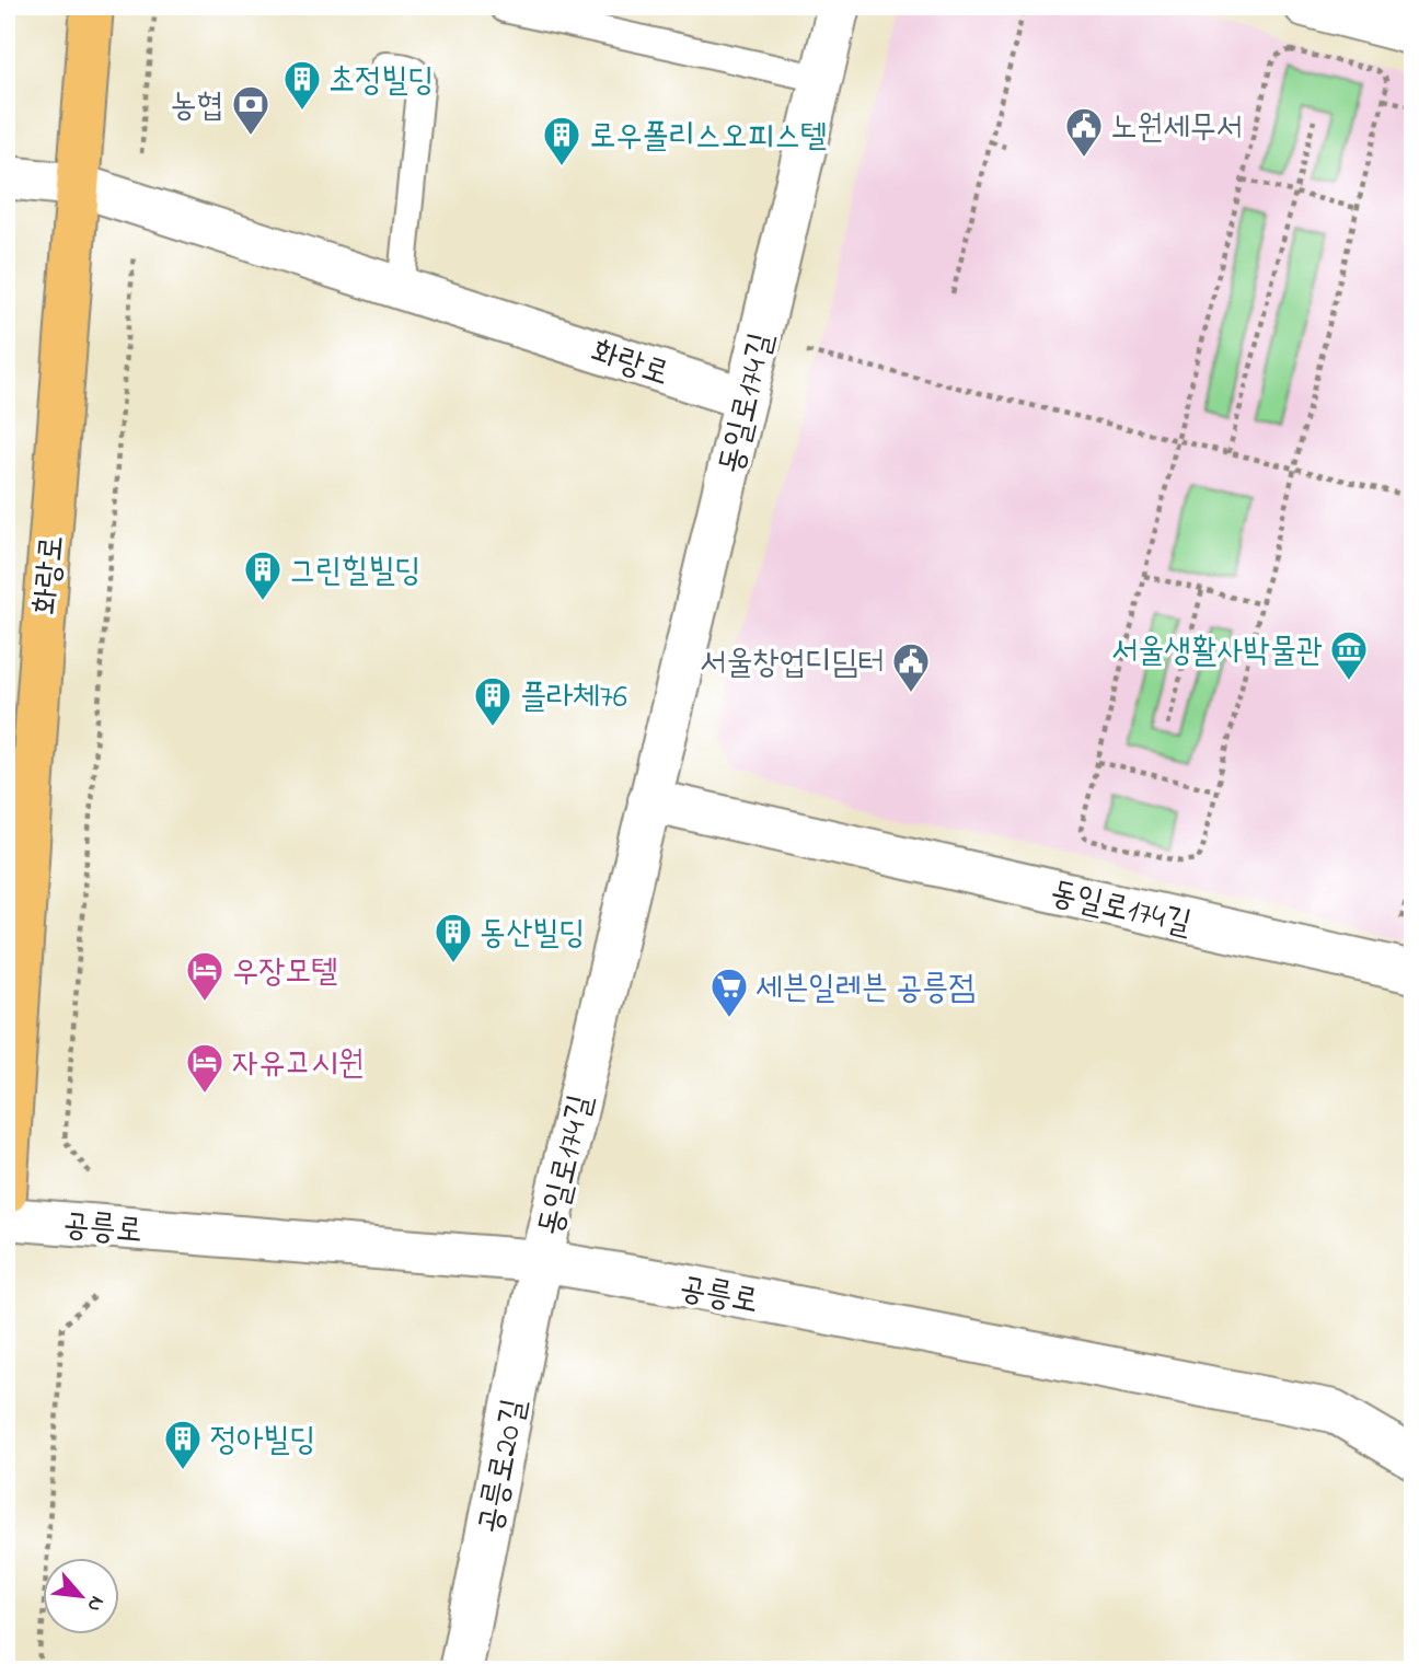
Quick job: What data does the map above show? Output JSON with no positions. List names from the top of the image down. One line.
{"streets":{"main road":["화랑로"],"street":["동일로174길","공릉로","공릉로20길"]},"crossings":[["화랑로","동일로174길"],["동일로174길","공릉로"],["동일로174길","공릉로20길"],["공릉로","공릉로20길"]],"places":{"building":["초정빌딩","로우폴리스오피스텔","그린힐빌딩","플라체76","동산빌딩","정아빌딩"],"bank":["농협"],"public building":["노원세무서","서울창업디딤터"],"museum":["서울생활사박물관"],"hotel":["우장모텔","자유고시원"],"supermarket":["세븐일레븐 공릉점"]},"north":"bottom right"}
